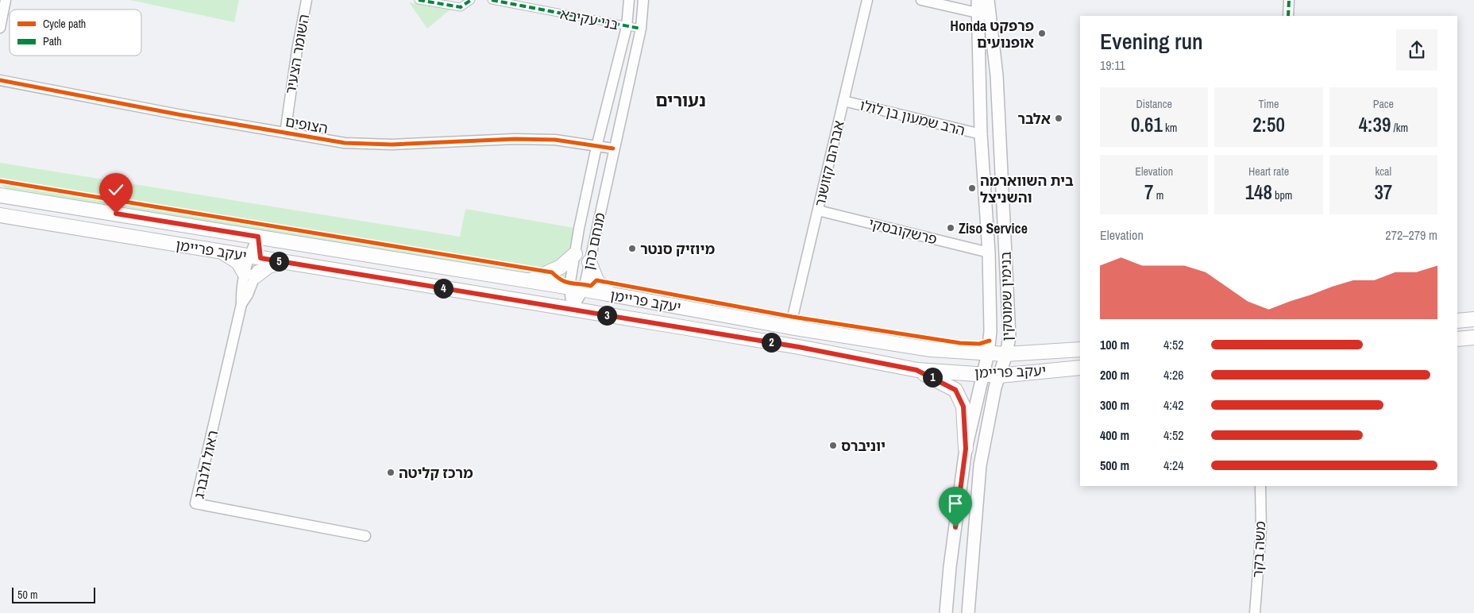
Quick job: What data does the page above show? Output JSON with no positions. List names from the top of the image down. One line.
{"streets":{"main road":["יעקב פריימן"],"street":["בני עקיבא","השומר הצעיר","הרב שמעון בן לולו","הצופים","אברהם קזושנר","פרשקובסקי","מנחם כהן","בנימין שמוטקין","ראול ולנברג","משה בקר"]},"crossings":[["בני עקיבא","מנחם כהן"],["השומר הצעיר","הצופים"],["הרב שמעון בן לולו","אברהם קזושנר"],["הרב שמעון בן לולו","בנימין שמוטקין"],["הצופים","מנחם כהן"],["אברהם קזושנר","פרשקובסקי"],["אברהם קזושנר","יעקב פריימן"],["פרשקובסקי","בנימין שמוטקין"],["מנחם כהן","יעקב פריימן"],["יעקב פריימן","בנימין שמוטקין"],["יעקב פריימן","ראול ולנברג"]],"districts":["נעורים"],"places":["Honda פרפקט אופנועים","אלבר","בית השווארמה והשניצל","Ziso Service","מיוזיק סנטר","יוניברס","מרכז קליטה"],"legend":["Cycle path","Path"],"scale_bar":"50 m","page":{"heading":["Evening run","19:11"],"stats":[["Distance","0.61 km"],["Time","2:50"],["Pace","4:39 /km"],["Elevation","7 m"],["Heart rate","148 bpm"],["kcal","37"]],"chart":["Elevation","272–279 m"],"pins":["5","4","3","2","1"],"list":[{"name":"100 m","note":"4:52"},{"name":"200 m","note":"4:26"},{"name":"300 m","note":"4:42"},{"name":"400 m","note":"4:52"},{"name":"500 m","note":"4:24"}],"scale":"50 m"}}
